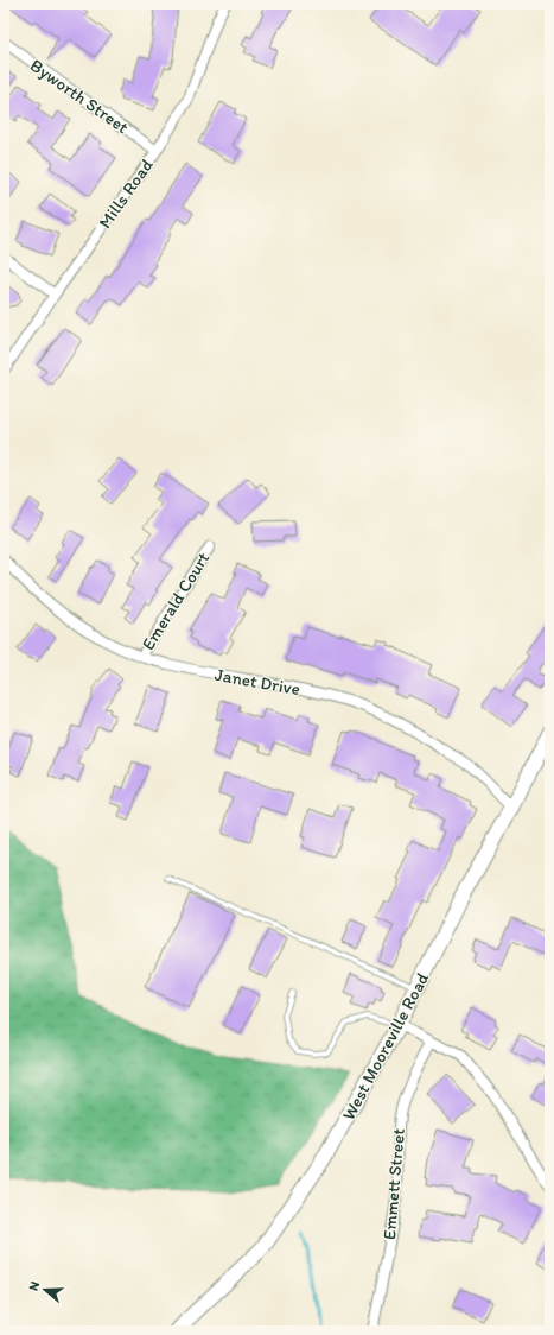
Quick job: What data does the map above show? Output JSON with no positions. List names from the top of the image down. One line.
{"streets":{"main road":["West Mooreville Road"],"street":["Byworth Street","Mills Road","Emerald Court","Janet Drive","Emmett Street"]},"crossings":[["Byworth Street","Mills Road"],["Emerald Court","Janet Drive"],["Janet Drive","West Mooreville Road"]],"north":"left"}
